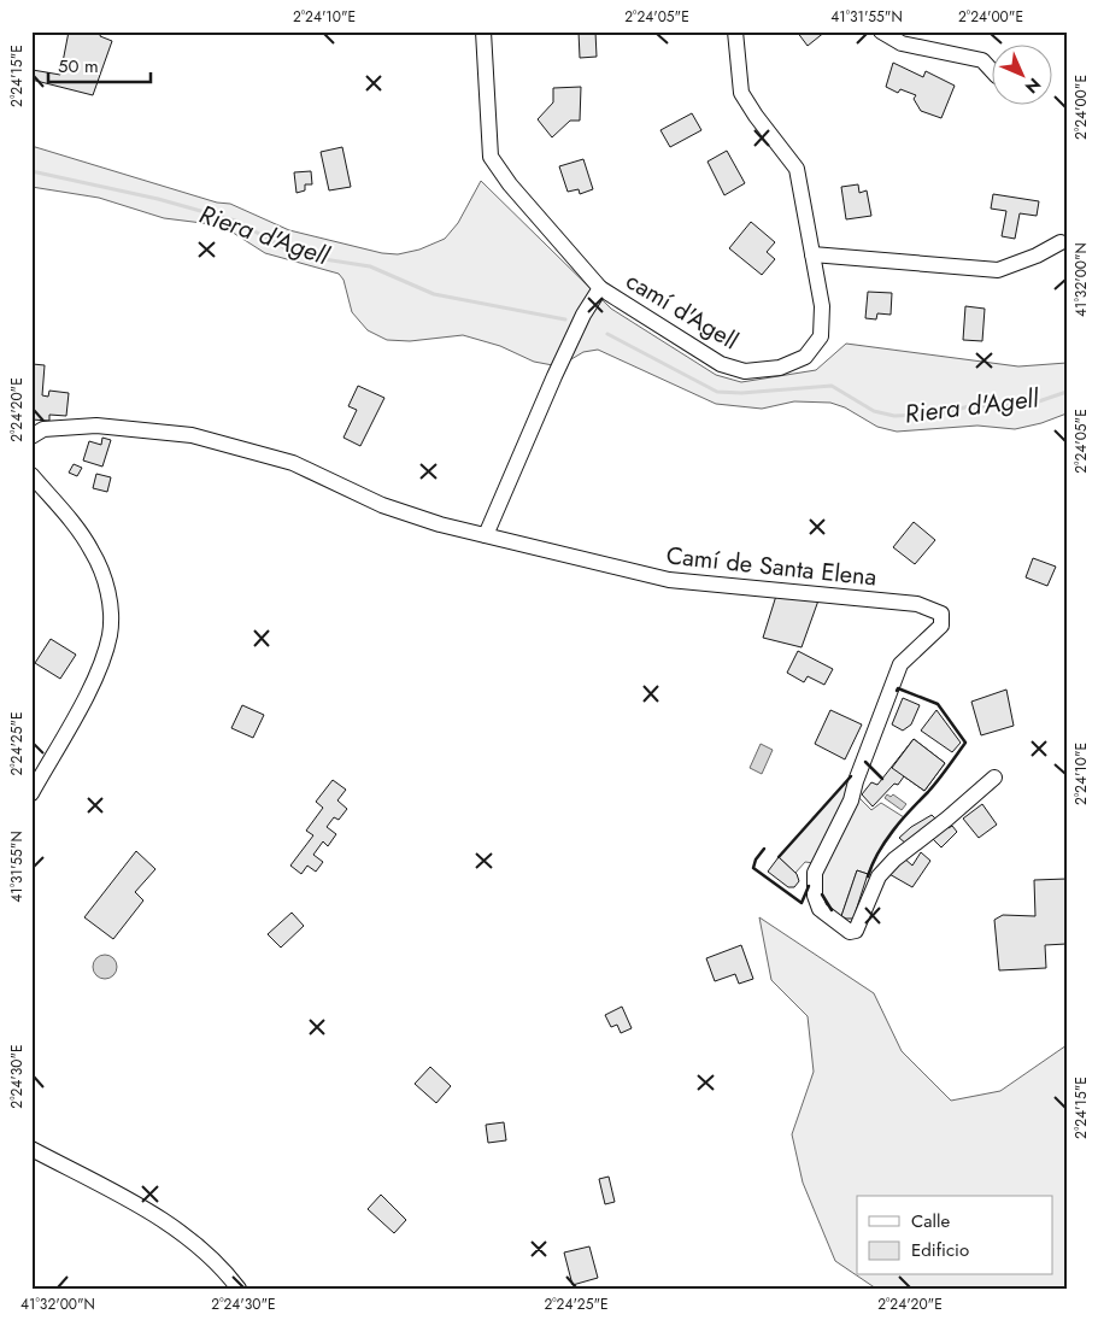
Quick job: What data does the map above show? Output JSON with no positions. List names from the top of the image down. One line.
{"streets":{"street":["camí d'Agell","Camí de Santa Elena"]},"crossings":[["camí d'Agell","Camí de Santa Elena"]],"water":["Riera d'Agell"],"legend":["Calle","Edificio"],"scale_bar":"50 m","north":"bottom right","coordinates":["2°24'10\"E","2°24'05\"E","41°31'55\"N","2°24'00\"E","2°24'15\"E","41°32'00\"N","2°24'20\"E","2°24'25\"E","2°24'30\"E"]}
